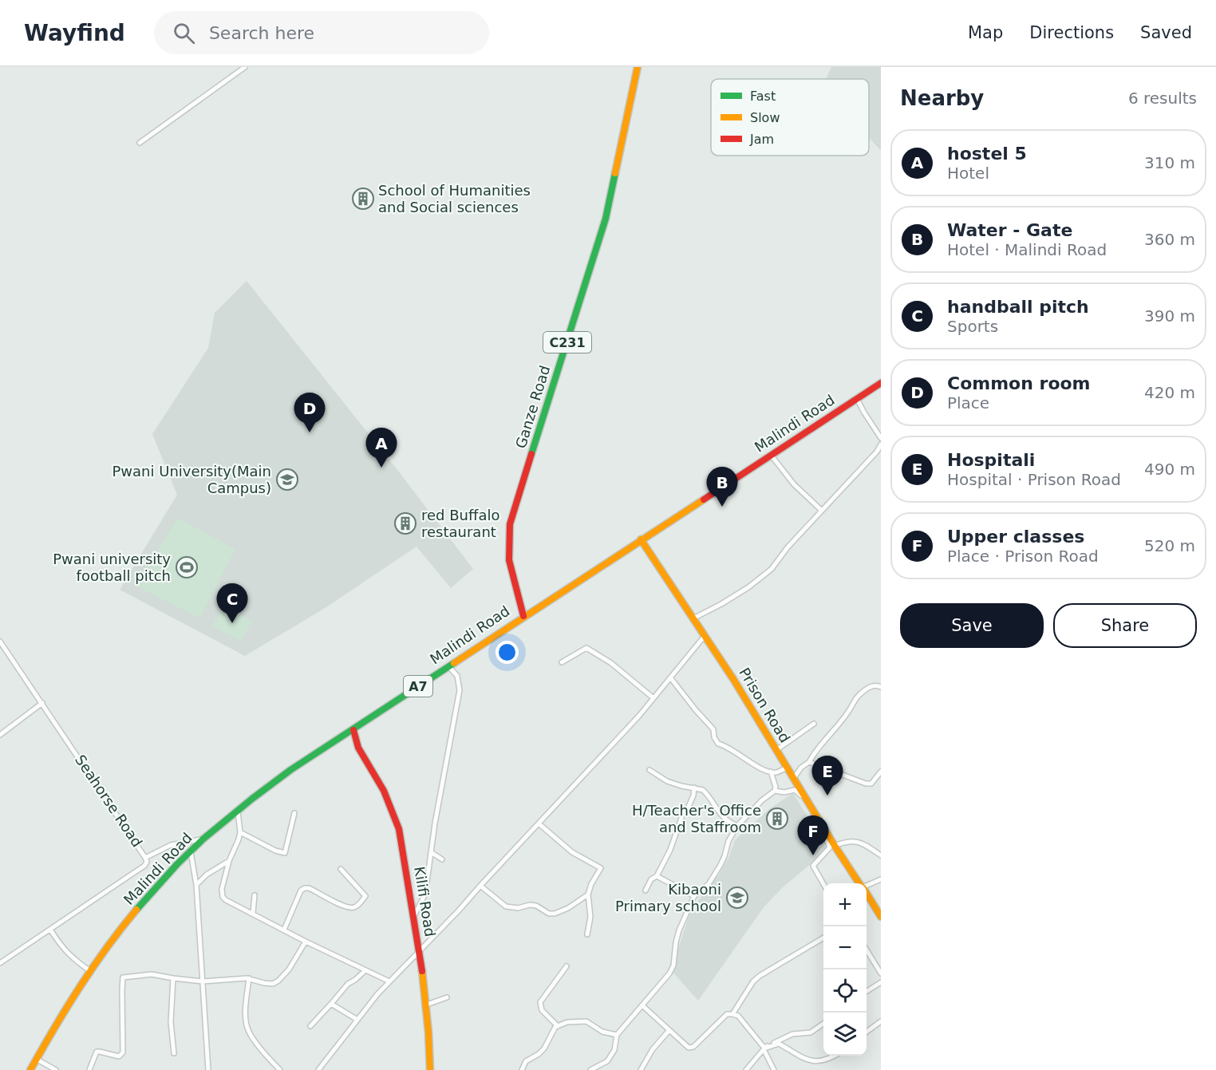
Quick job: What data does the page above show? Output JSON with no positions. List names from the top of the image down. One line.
{"streets":{"main road":["C231","Ganze Road","Malindi Road","A7","Prison Road","Kilifi Road"],"street":["Seahorse Road"]},"crossings":[["Ganze Road","Malindi Road"],["Malindi Road","Prison Road"],["Malindi Road","Kilifi Road"]],"places":{"building":["School of Humanities and Social sciences","red Buffalo restaurant","H/Teacher's Office and Staffroom"],"school or university":["Pwani University(Main Campus)","Kibaoni Primary school"],"sports":["Pwani university football pitch"]},"legend":["Fast","Slow","Jam"],"page":{"header":"Wayfind","search":"Search here","nav":["Map","Directions","Saved"],"heading":["Nearby","6 results"],"list":[{"mark":"A","name":"hostel 5","note":"Hotel","value":"310 m"},{"mark":"B","name":"Water - Gate","note":"Hotel · Malindi Road","value":"360 m"},{"mark":"C","name":"handball pitch","note":"Sports","value":"390 m"},{"mark":"D","name":"Common room","note":"Place","value":"420 m"},{"mark":"E","name":"Hospitali","note":"Hospital · Prison Road","value":"490 m"},{"mark":"F","name":"Upper classes","note":"Place · Prison Road","value":"520 m"}],"pins":["D","A","B","C","E","F"],"buttons":["Save","Share"],"map_buttons":["+","−"]}}
